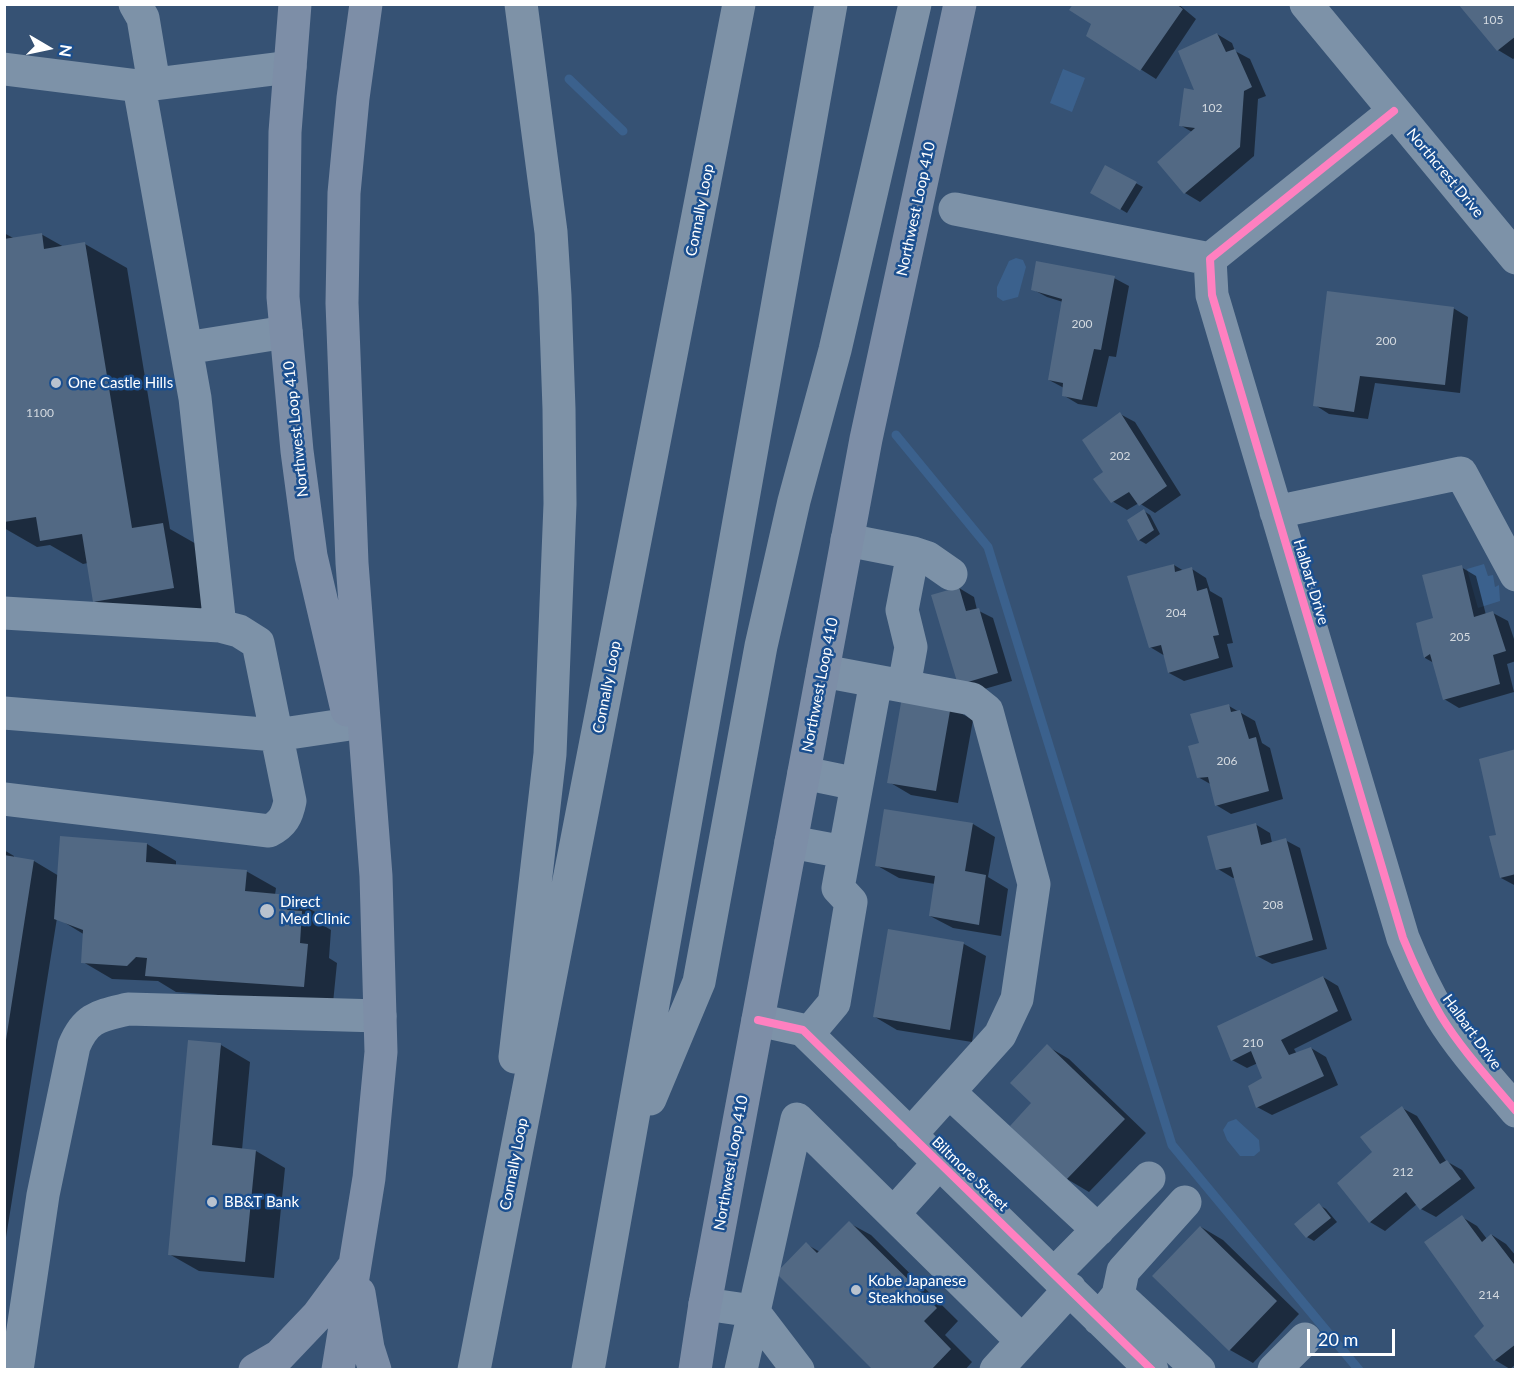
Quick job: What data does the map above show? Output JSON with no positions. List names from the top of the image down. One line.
{"streets":{"highway":["Connally Loop"],"main road":["Northwest Loop 410"],"street":["Northcrest Drive","Halbart Drive","Biltmore Street"]},"crossings":[["Northwest Loop 410","Biltmore Street"]],"places":["One Castle Hills","Direct Med Clinic","BB&T Bank","Kobe Japanese Steakhouse"],"house_numbers":["105","102","200","200","1100","202","204","205","206","208","210","212","214"],"scale_bar":"20 m","north":"right"}
